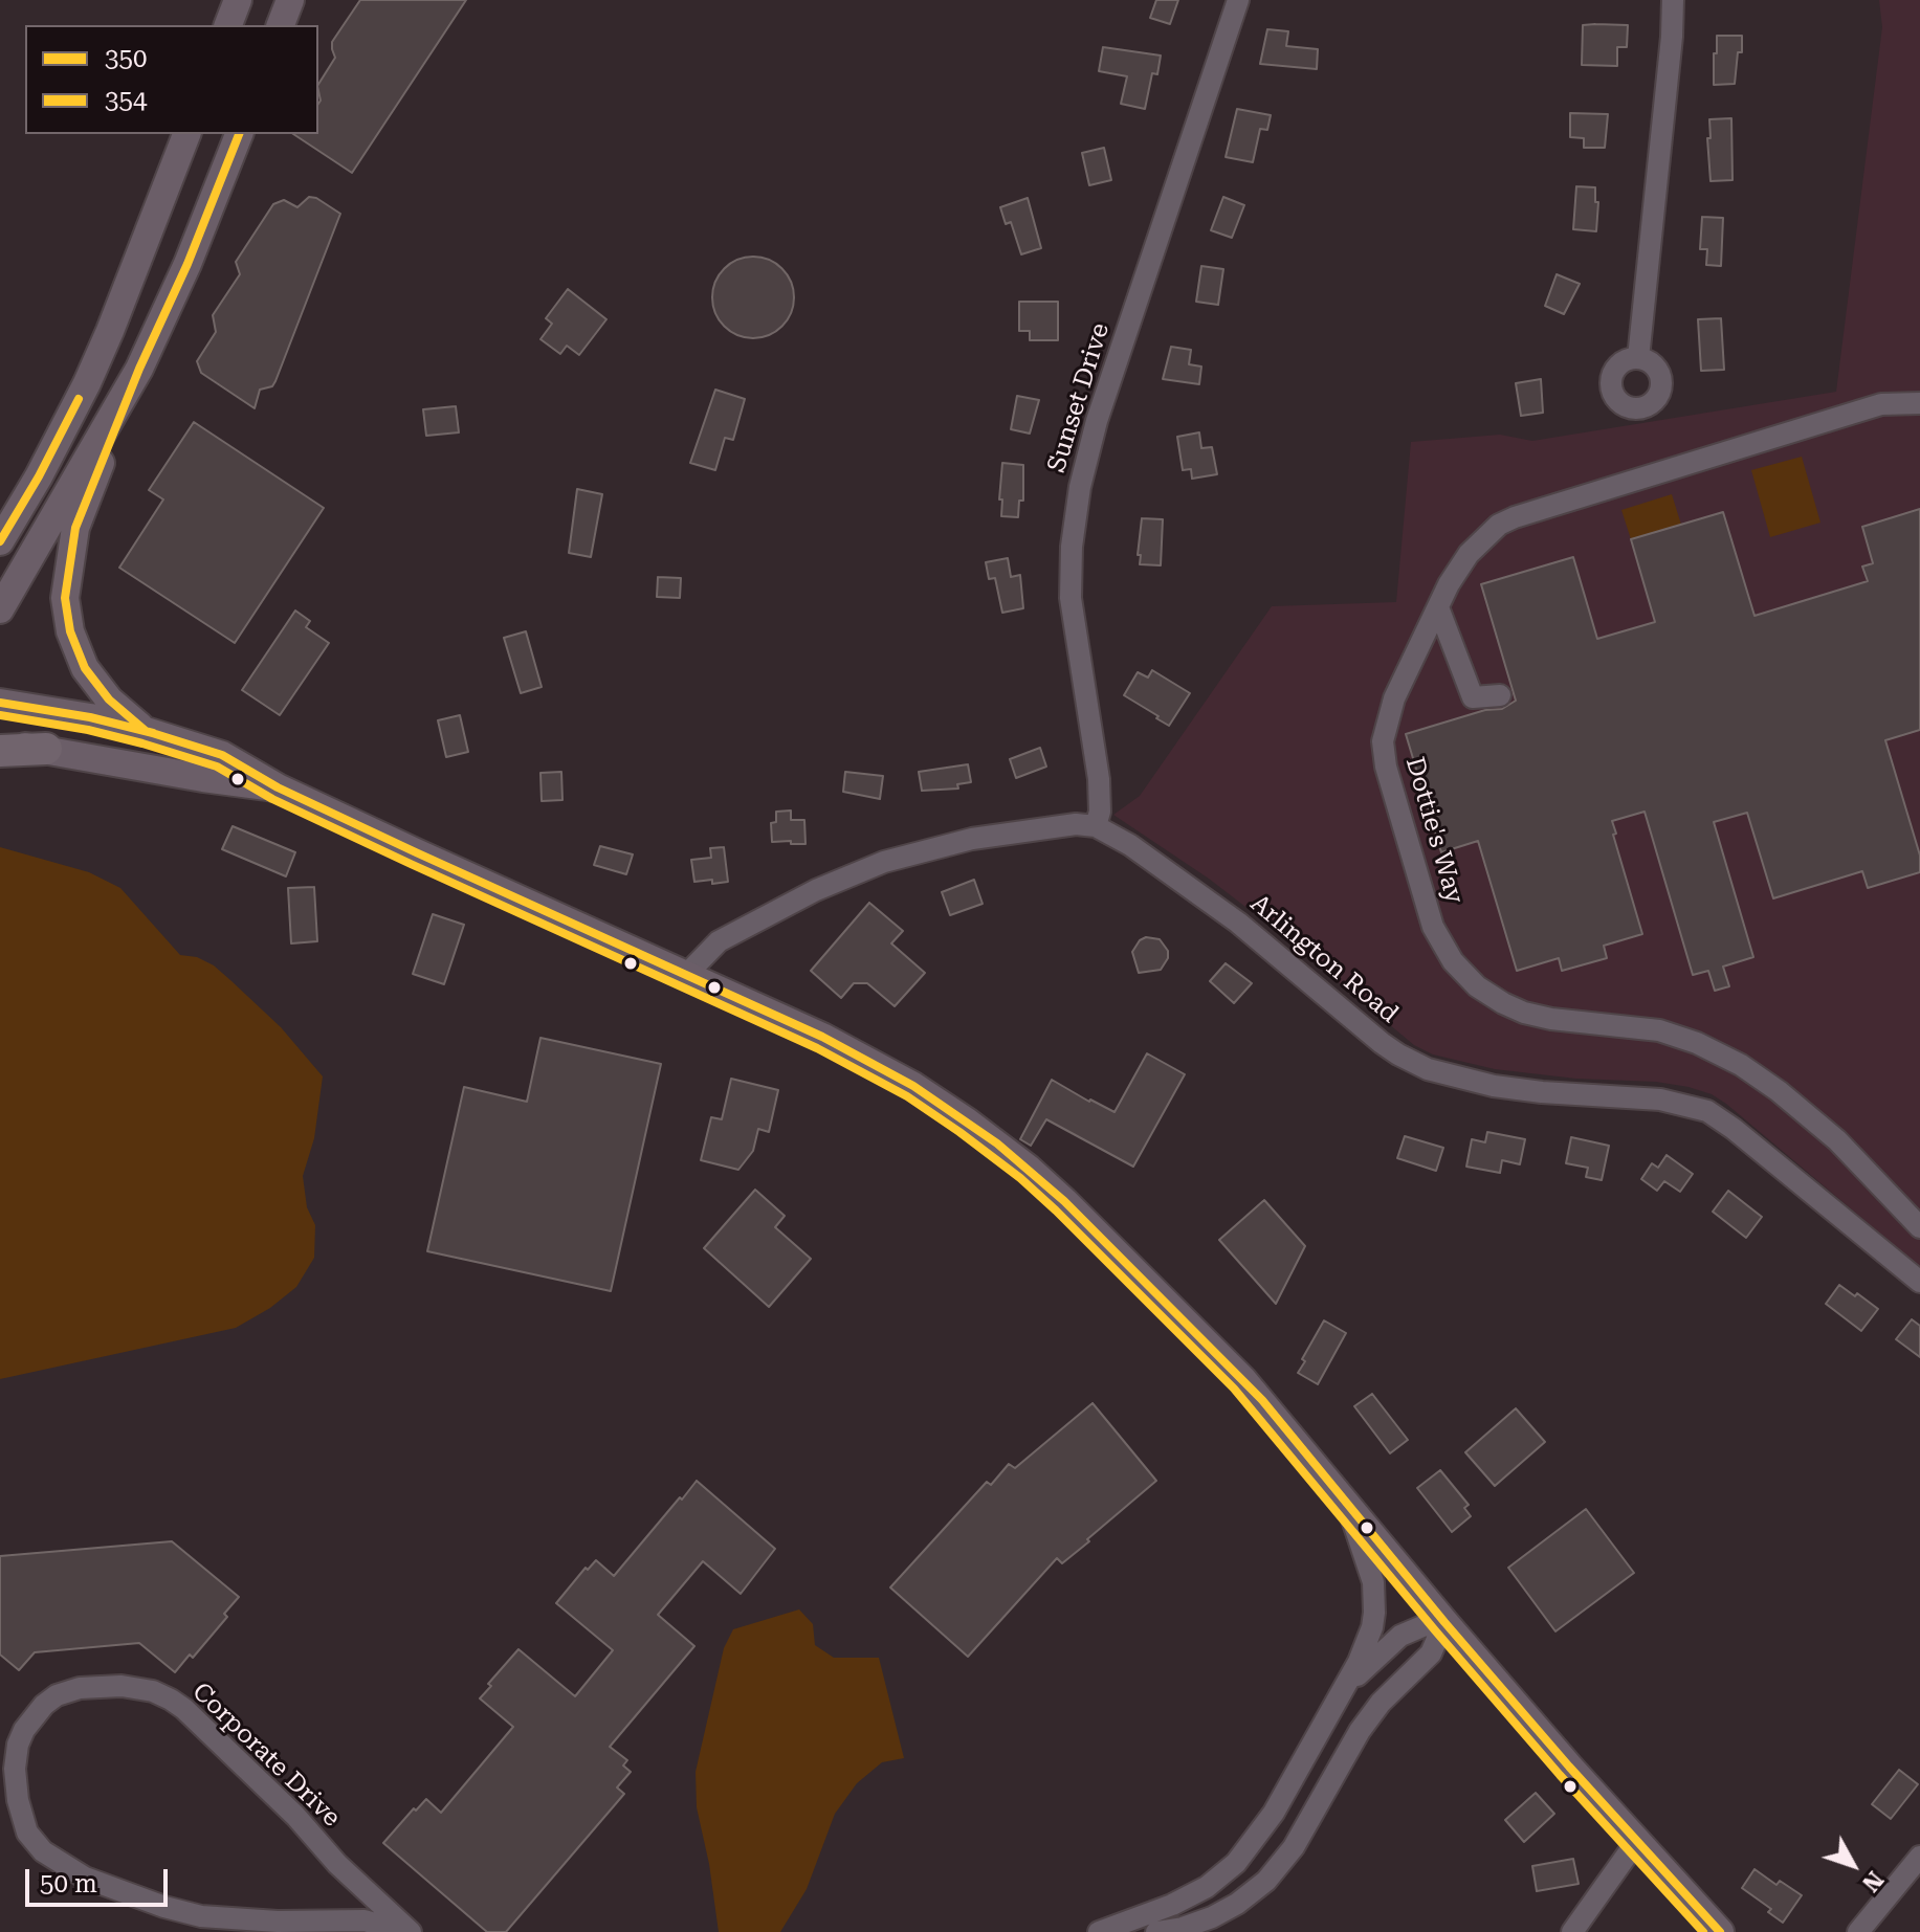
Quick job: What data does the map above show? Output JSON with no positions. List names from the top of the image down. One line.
{"streets":{"street":["Sunset Drive","Dottie's Way","Arlington Road","Corporate Drive"]},"crossings":[["Sunset Drive","Arlington Road"]],"lines":["transit line 350","transit line 354"],"legend":["350","354"],"scale_bar":"50 m","north":"bottom right"}
